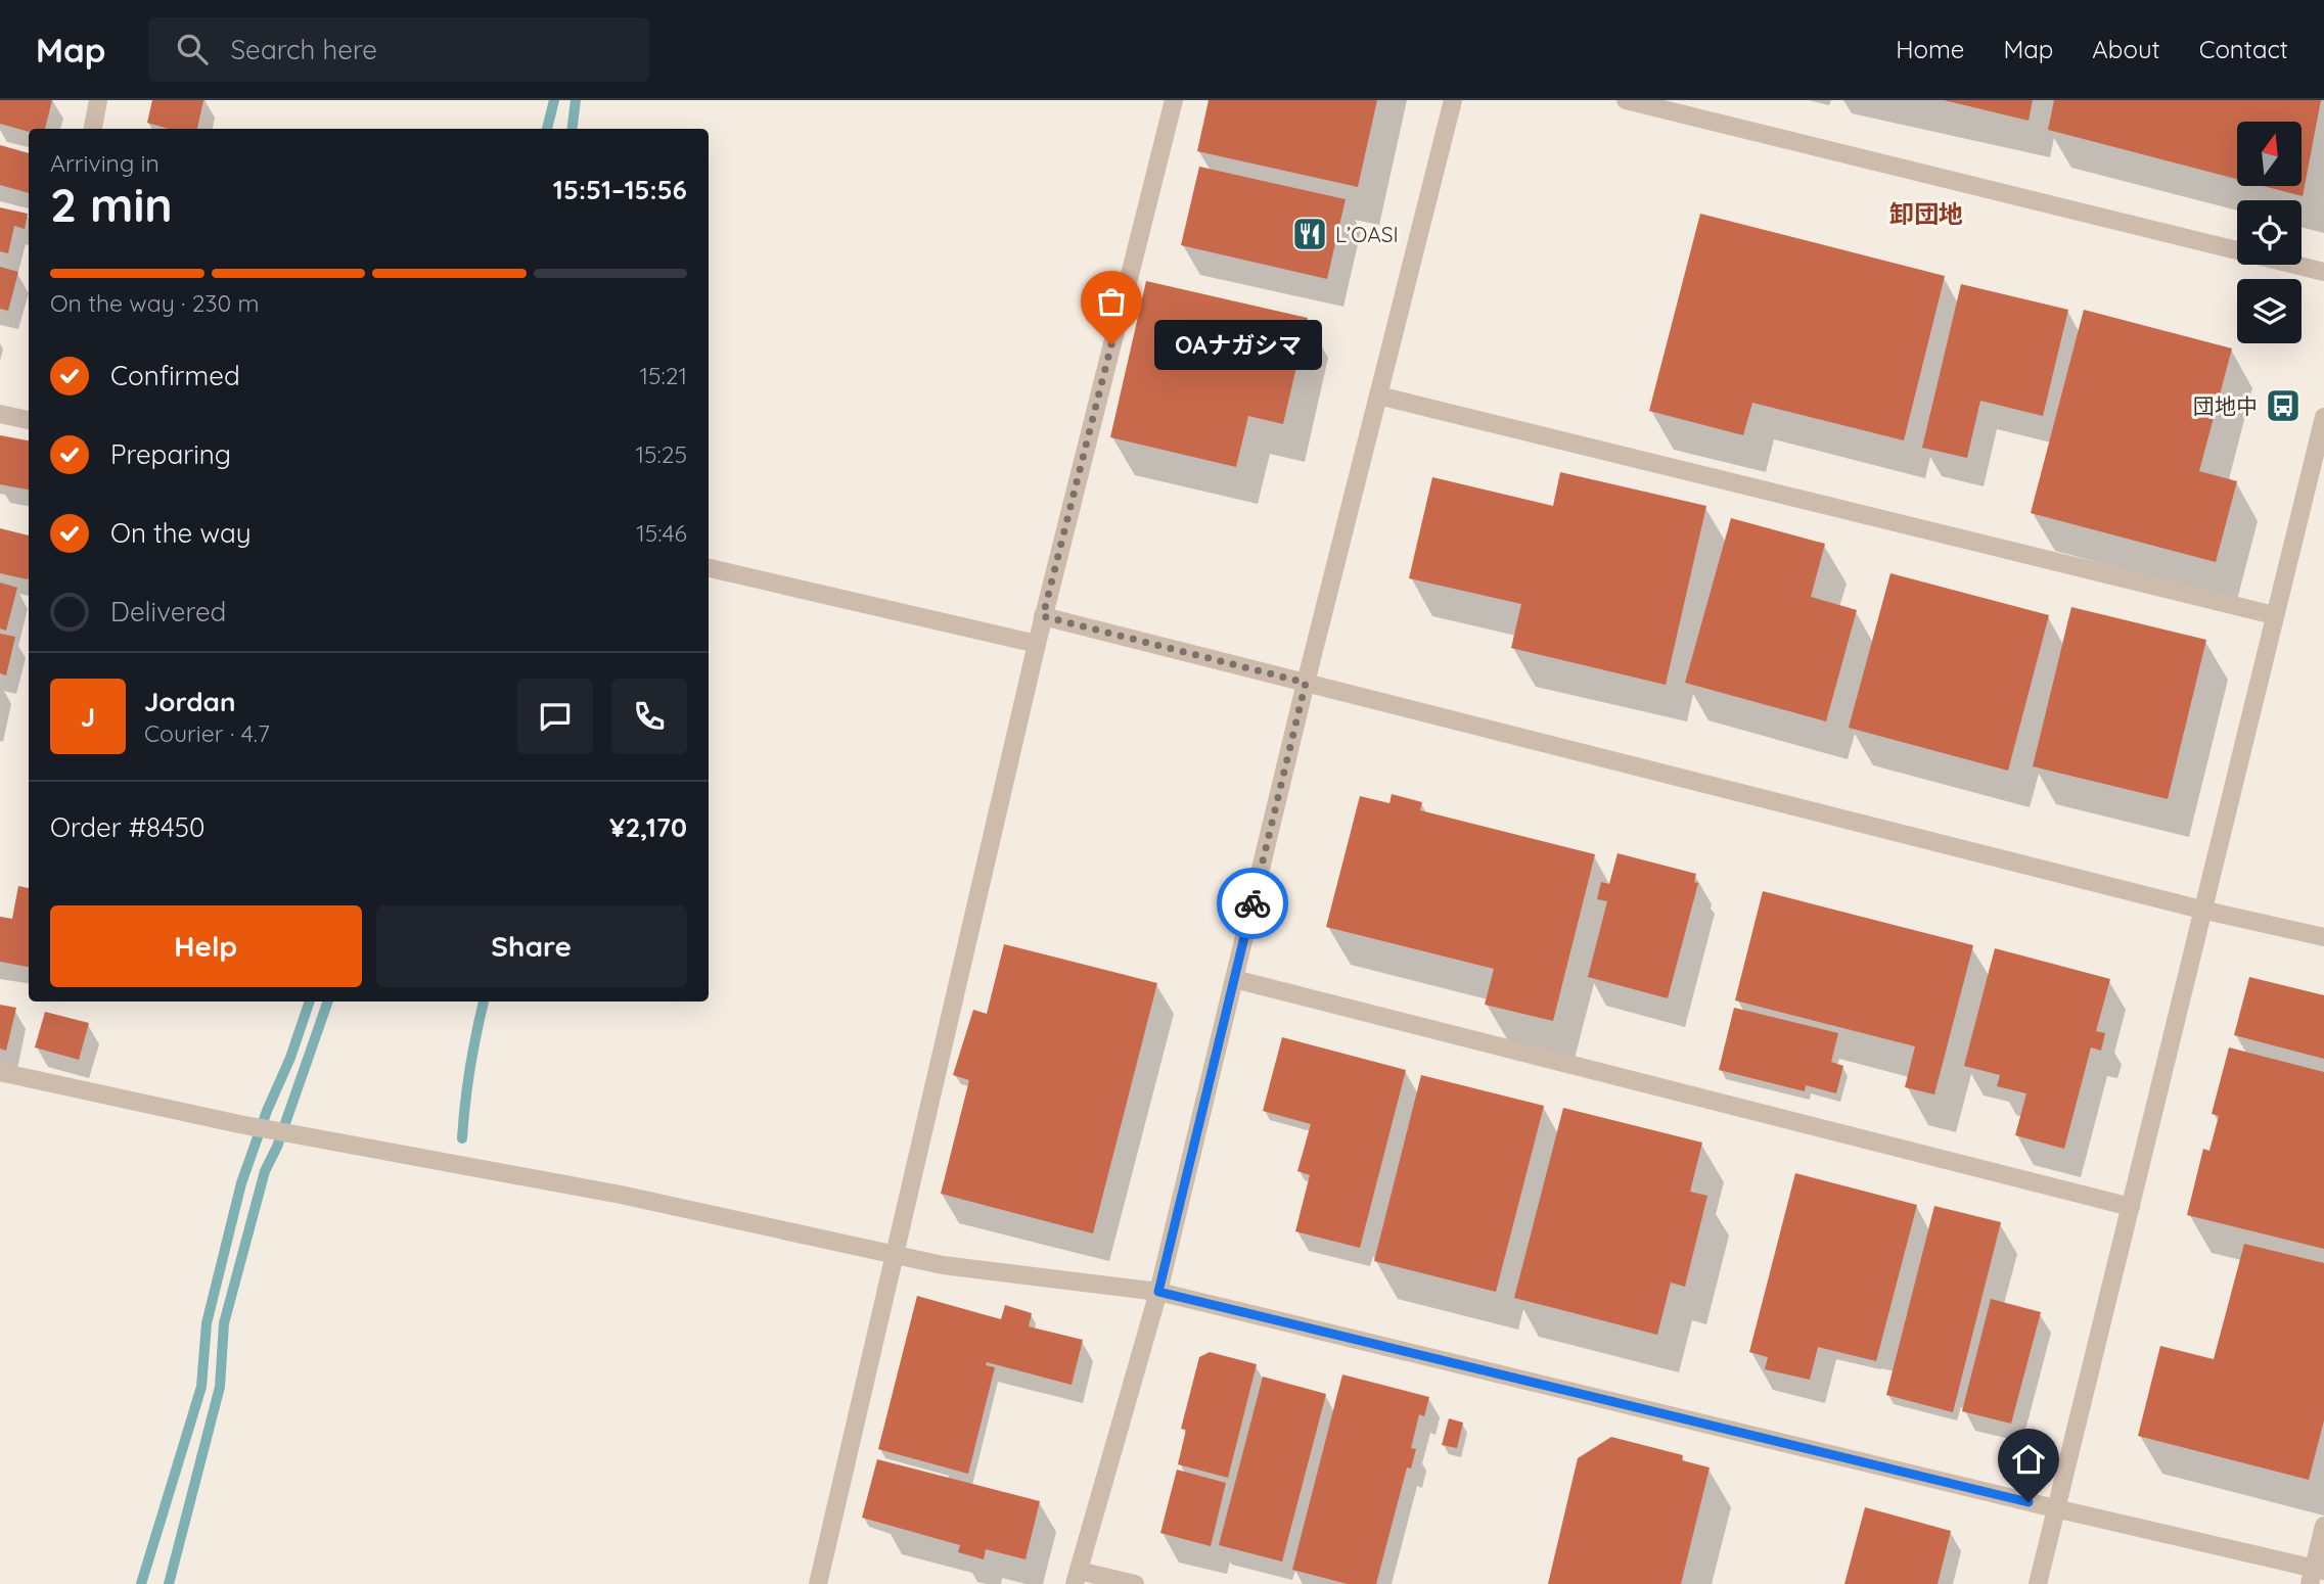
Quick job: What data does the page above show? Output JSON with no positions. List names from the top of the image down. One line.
{"districts":["卸団地"],"places":{"restaurant":["L’OASI"],"other":["OAナガシマ"],"bus stop":["団地中"]},"north":"top","page":{"header":"Map","search":"Search here","nav":["Home","Map","About","Contact"],"heading":["2 min","Arriving in","15:51–15:56"],"panel":["Jordan","Courier · 4.7","Order #8450","¥2,170"],"bar":"On the way · 230 m","bubble":"OAナガシマ","list":[["Confirmed","15:21"],["Preparing","15:25"],["On the way","15:46"],"Delivered"],"round":"J","buttons":["Help","Share"]}}
